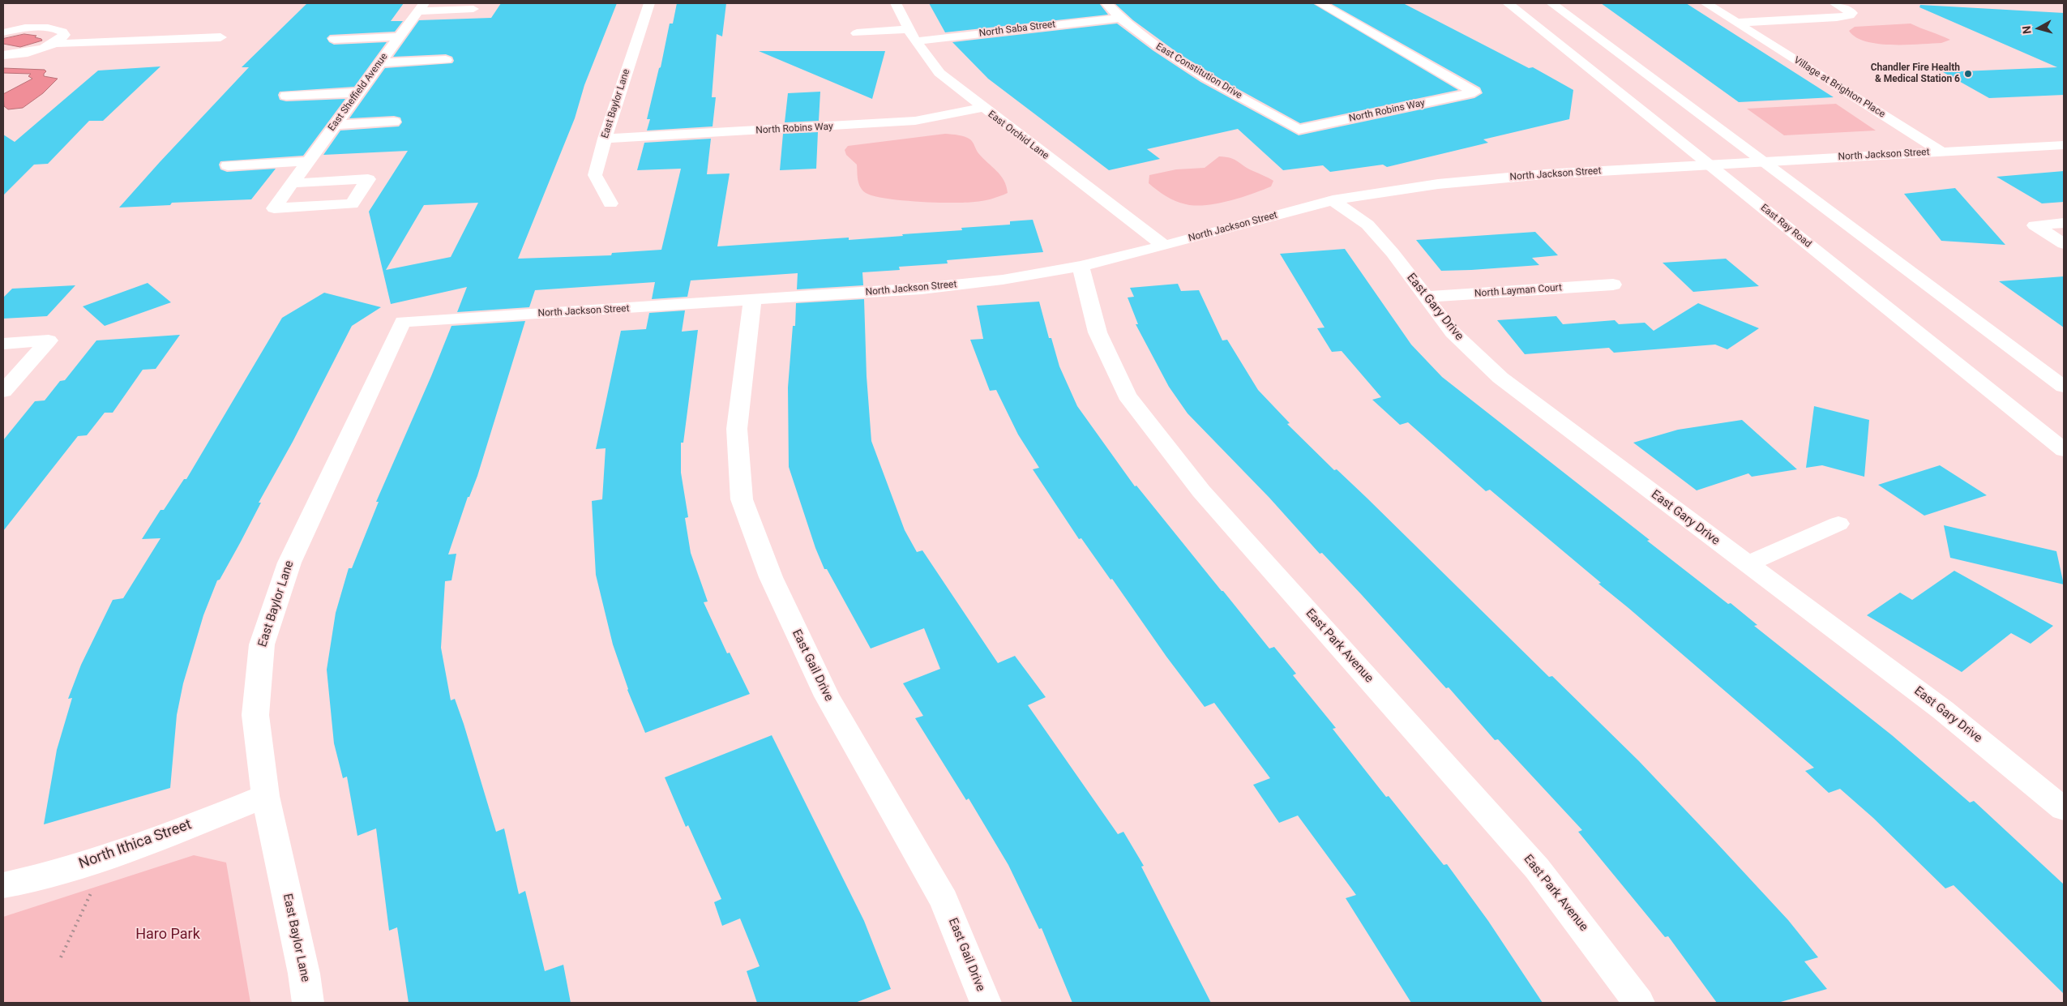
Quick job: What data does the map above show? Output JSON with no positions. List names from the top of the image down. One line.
{"streets":{"street":["North Saba Street","East Constitution Drive","Village at Brighton Place","East Sheffield Avenue","East Baylor Lane","North Robins Way","East Orchid Lane","North Jackson Street","East Ray Road","North Layman Court","East Gary Drive","East Park Avenue","East Gail Drive","North Ithica Street"]},"crossings":[["North Saba Street","East Constitution Drive"],["North Saba Street","East Orchid Lane"],["East Constitution Drive","North Robins Way"],["Village at Brighton Place","North Jackson Street"],["East Baylor Lane","North Robins Way"],["East Baylor Lane","North Jackson Street"],["East Baylor Lane","North Ithica Street"],["North Robins Way","East Orchid Lane"],["East Orchid Lane","North Jackson Street"],["North Jackson Street","East Ray Road"],["North Jackson Street","East Gary Drive"],["North Jackson Street","East Park Avenue"],["North Jackson Street","East Gail Drive"],["North Layman Court","East Gary Drive"]],"parks":["Haro Park"],"places":["Chandler Fire Health & Medical Station 6"],"north":"left"}
